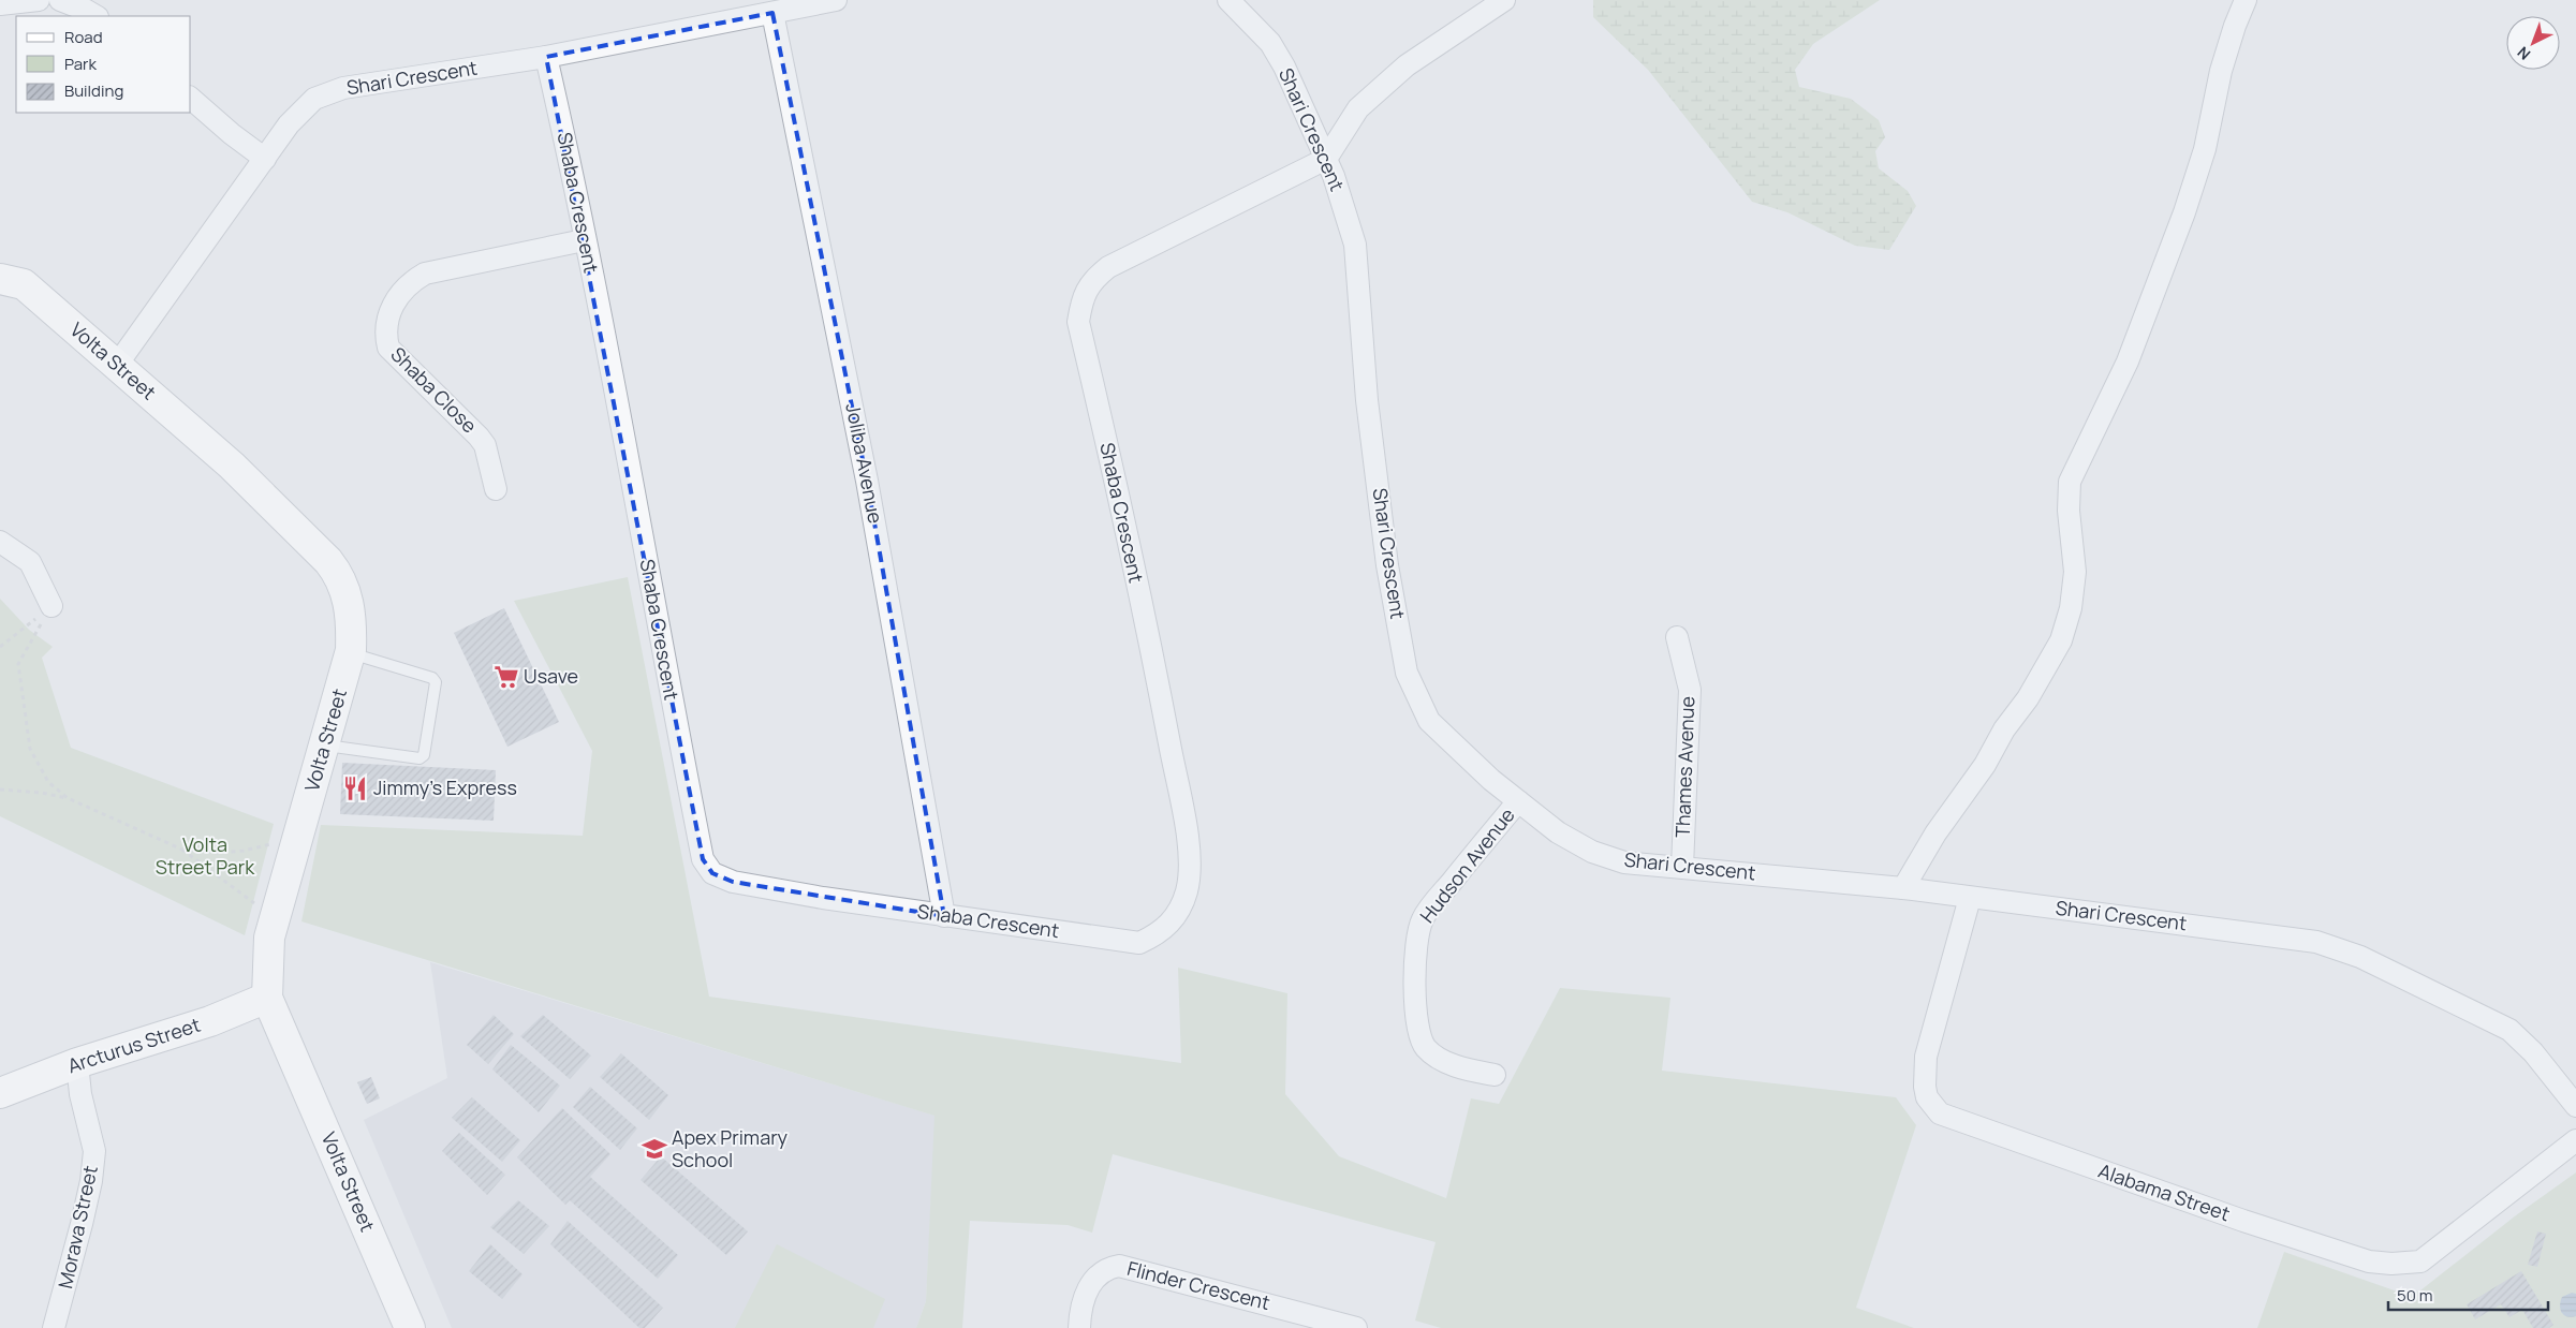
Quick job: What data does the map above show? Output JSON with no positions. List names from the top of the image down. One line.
{"streets":{"street":["Shari Crescent","Shaba Crescent","Volta Street","Shaba Close","Joliba Avenue","Thames Avenue","Hudson Avenue","Arcturus Street","Alabama Street","Morava Street","Flinder Crescent"]},"crossings":[["Shari Crescent","Shaba Crescent"],["Shari Crescent","Volta Street"],["Shari Crescent","Joliba Avenue"],["Shari Crescent","Thames Avenue"],["Shari Crescent","Hudson Avenue"],["Shari Crescent","Alabama Street"],["Shaba Crescent","Shaba Close"],["Shaba Crescent","Joliba Avenue"],["Volta Street","Arcturus Street"],["Arcturus Street","Morava Street"]],"parks":["Volta Street Park"],"places":{"supermarket":["Usave"],"restaurant":["Jimmy's Express"],"school or university":["Apex Primary School"]},"legend":["Road","Park","Building"],"scale_bar":"50 m","north":"bottom left"}
